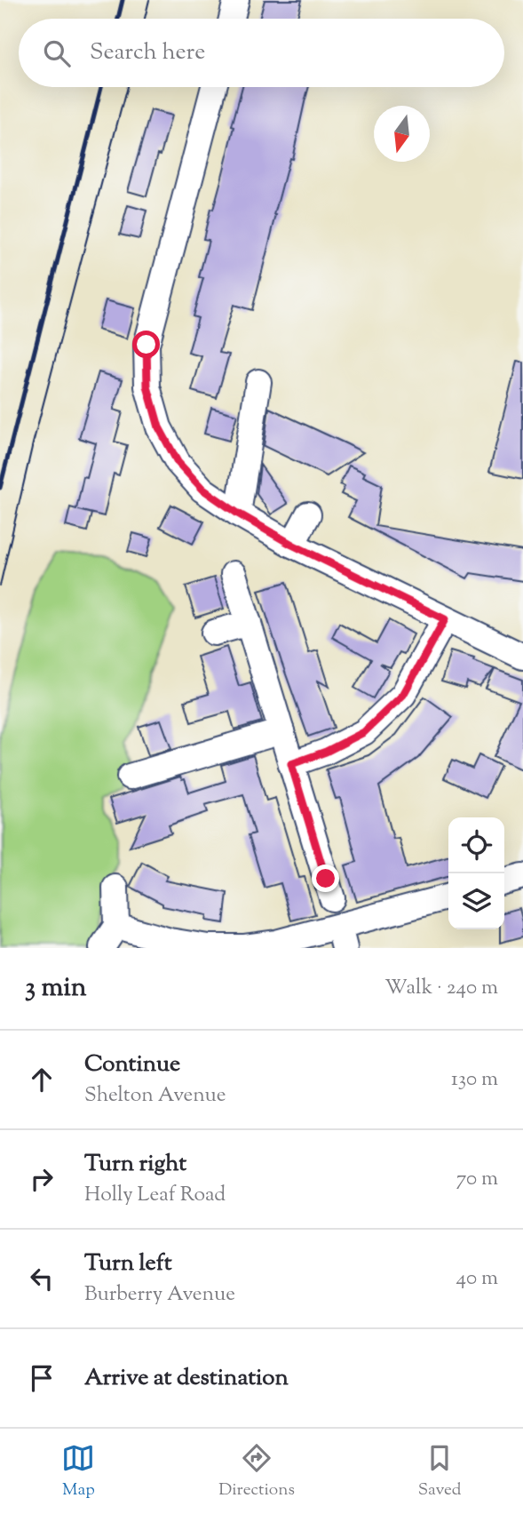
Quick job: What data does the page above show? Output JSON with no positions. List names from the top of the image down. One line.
{"north":"bottom","page":{"search":"Search here","heading":["3 min","Walk · 240 m"],"list":[["Continue","Shelton Avenue","130 m"],["Turn right","Holly Leaf Road","70 m"],["Turn left","Burberry Avenue","40 m"],"Arrive at destination"],"nav":["Map","Directions","Saved"]}}
